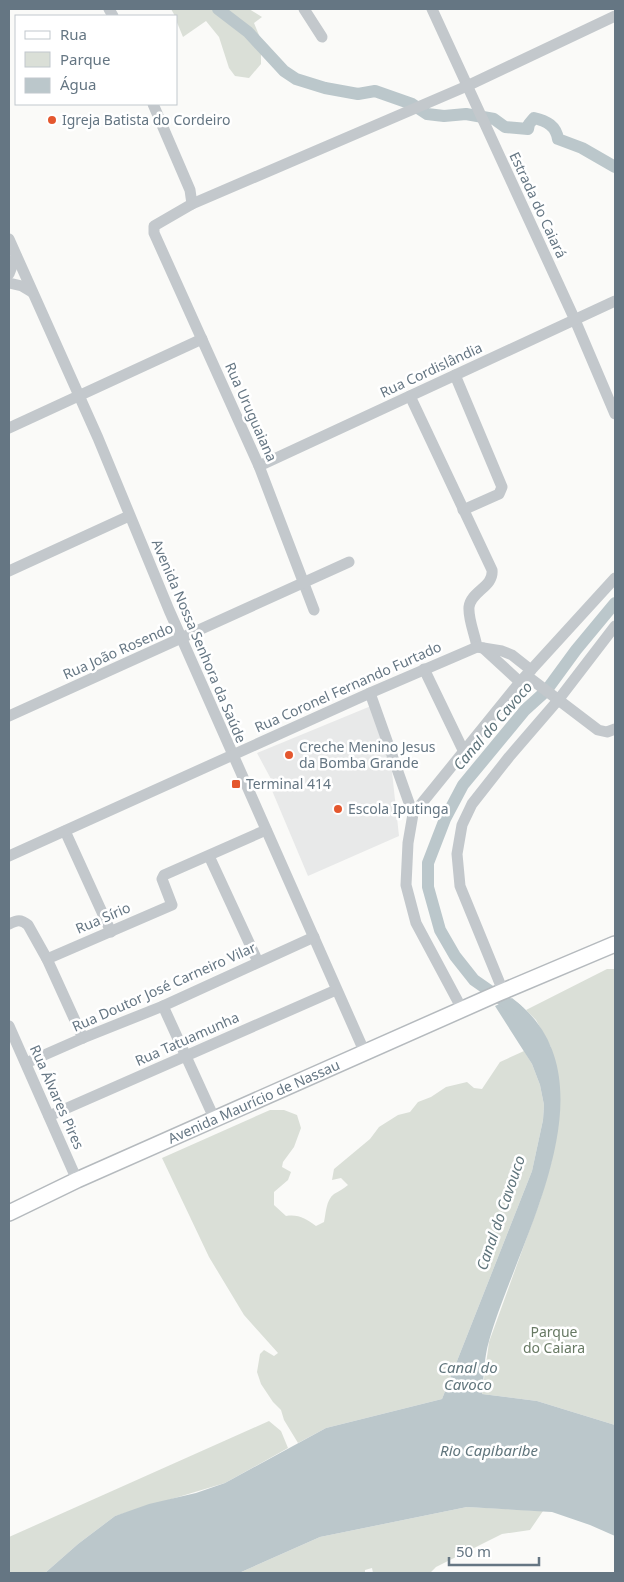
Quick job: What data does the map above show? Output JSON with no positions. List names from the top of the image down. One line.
{"streets":{"main road":["Avenida Maurício de Nassau"],"street":["Estrada do Caiará","Rua Cordislândia","Rua Uruguaiana","Avenida Nossa Senhora da Saúde","Rua João Rosendo","Rua Coronel Fernando Furtado","Rua Sírio","Rua Doutor José Carneiro Vilar","Rua Tatuamunha","Rua Álvares Pires"]},"crossings":[["Estrada do Caiará","Rua Cordislândia"],["Rua Cordislândia","Rua Uruguaiana"],["Rua Uruguaiana","Rua João Rosendo"],["Avenida Nossa Senhora da Saúde","Rua João Rosendo"],["Avenida Nossa Senhora da Saúde","Rua Coronel Fernando Furtado"],["Avenida Nossa Senhora da Saúde","Rua Doutor José Carneiro Vilar"],["Avenida Nossa Senhora da Saúde","Rua Tatuamunha"],["Avenida Nossa Senhora da Saúde","Avenida Maurício de Nassau"],["Rua Doutor José Carneiro Vilar","Rua Álvares Pires"],["Rua Tatuamunha","Rua Álvares Pires"],["Rua Álvares Pires","Avenida Maurício de Nassau"]],"water":["Canal do Cavoco","Canal do Cavouco","Rio Capibaribe"],"parks":["Parque do Caiara"],"places":{"other":["Igreja Batista do Cordeiro","Creche Menino Jesus da Bomba Grande","Escola Iputinga"],"transit":["Terminal 414"]},"legend":["Rua","Parque","Água"],"scale_bar":"50 m"}
